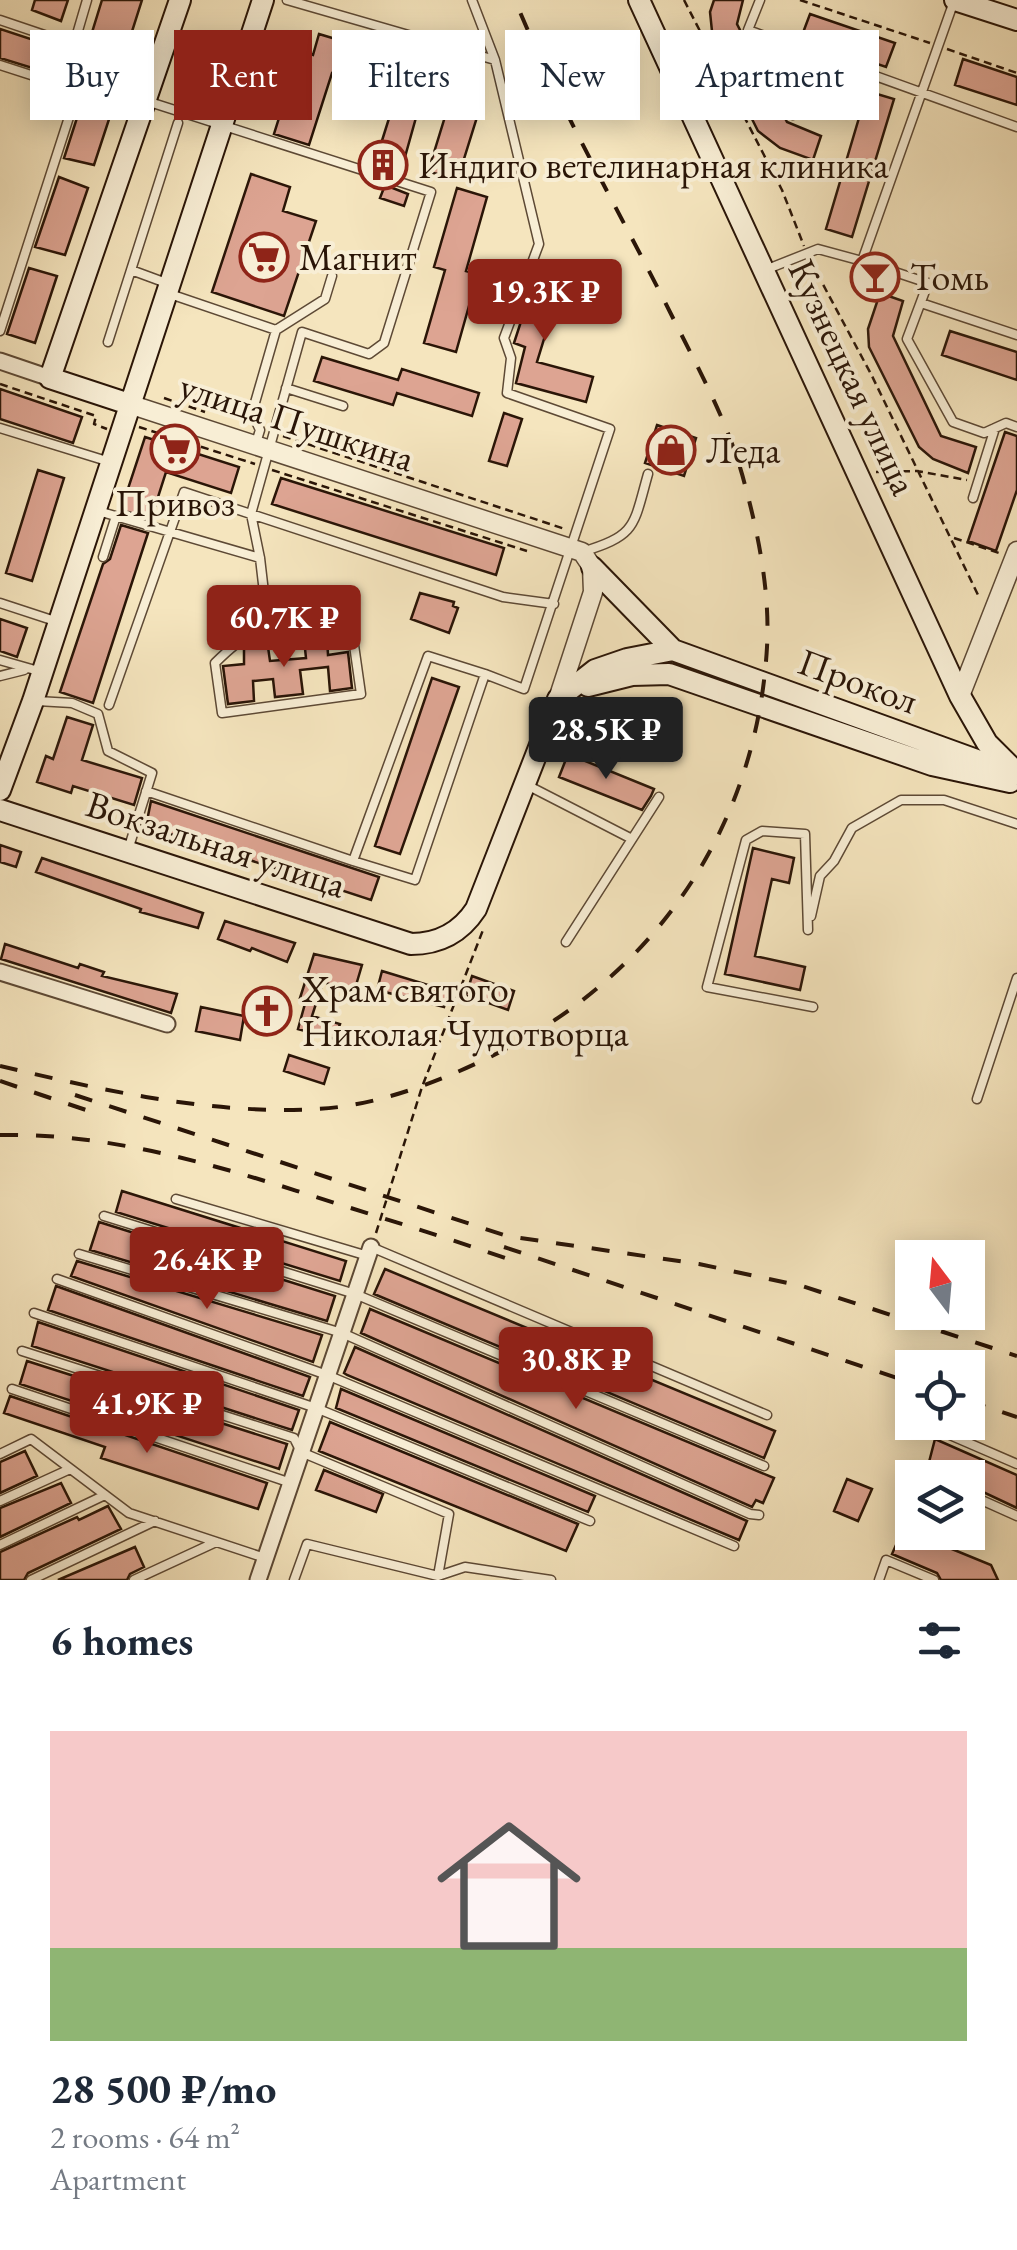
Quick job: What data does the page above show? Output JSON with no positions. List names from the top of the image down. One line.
{"streets":{"main road":["Кузнецкая улица","улица Пушкина","Прокол","Вокзальная улица"]},"crossings":[["Кузнецкая улица","Прокол"]],"places":{"building":["Индиго ветелинарная клиника"],"supermarket":["Магнит","Привоз"],"bar":["Томь"],"shop":["Леда"],"church":["Храм святого Николая Чудотворца"]},"north":"top","page":{"chip":["Buy","Rent","Filters","New","Apartment"],"price":["19.3K ₽","60.7K ₽","28.5K ₽","26.4K ₽","30.8K ₽","41.9K ₽"],"heading":"6 homes","list":[{"name":"28 500 ₽/mo","note":"2 rooms · 64 m² · Apartment"}]}}
